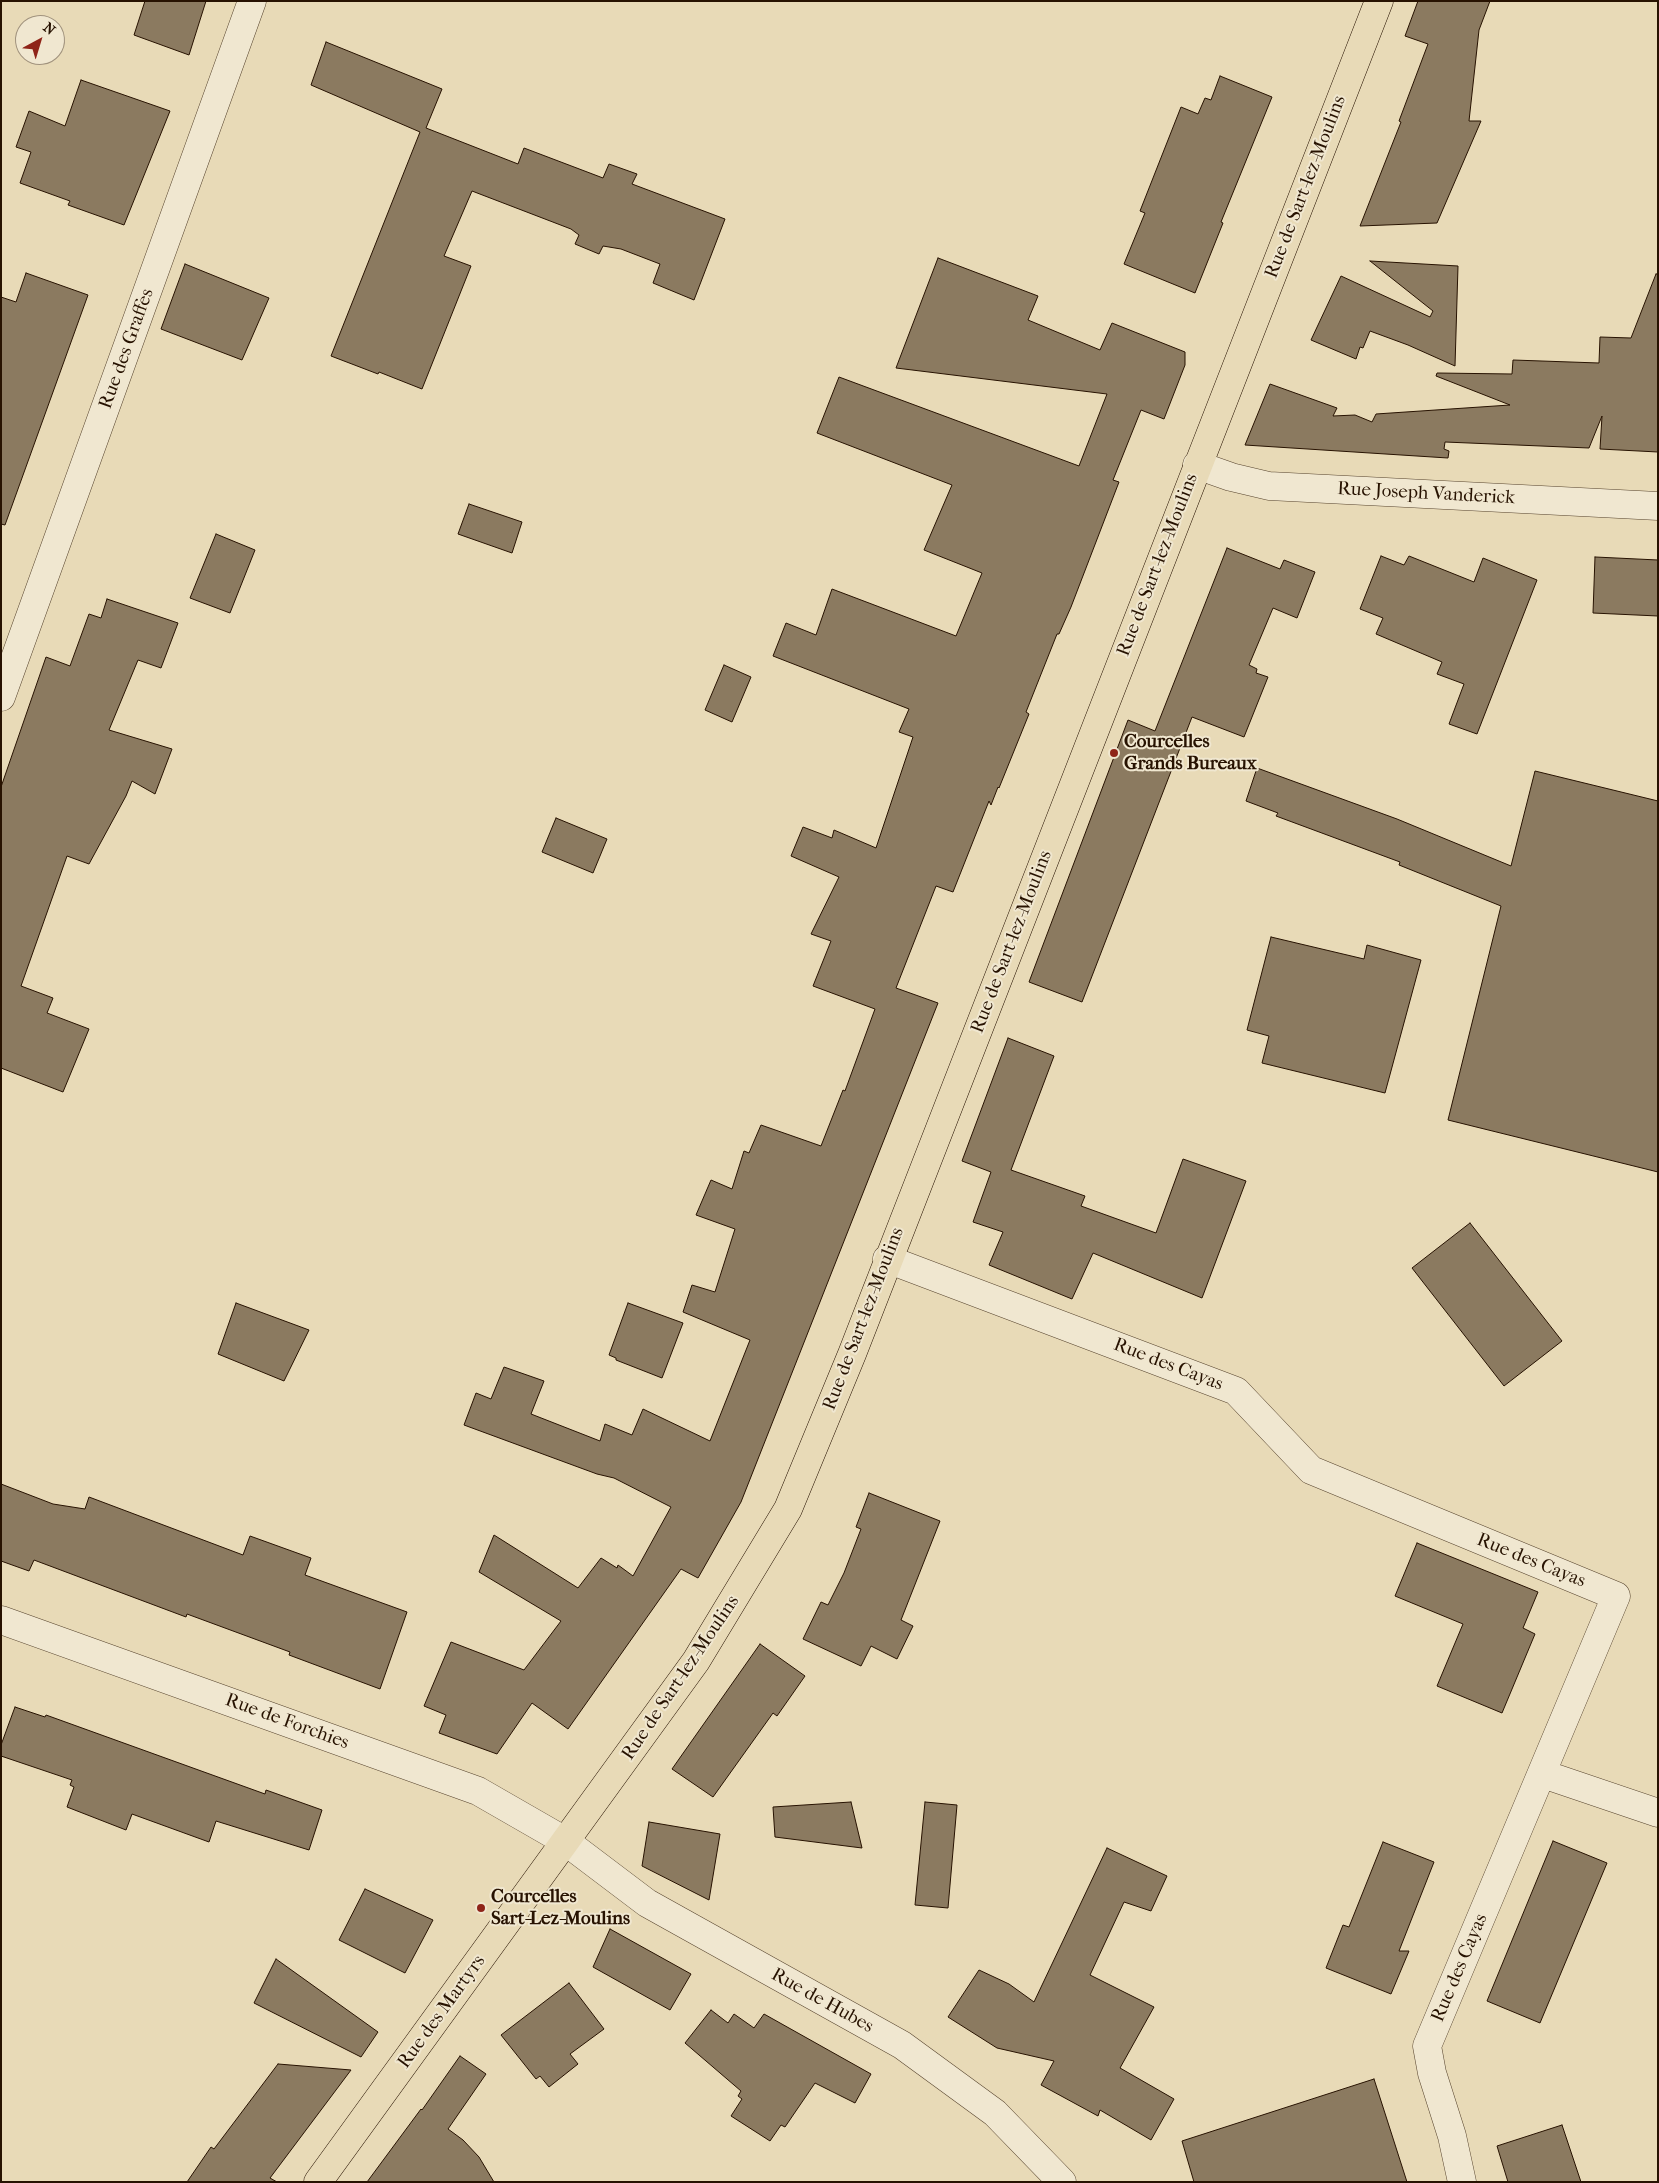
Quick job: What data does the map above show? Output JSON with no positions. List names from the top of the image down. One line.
{"streets":{"main road":["Rue de Sart-lez-Moulins","Rue des Martyrs"],"street":["Rue des Graffes","Rue Joseph Vanderick","Rue des Cayas","Rue de Forchies","Rue de Hubes"]},"crossings":[["Rue de Sart-lez-Moulins","Rue Joseph Vanderick"],["Rue de Sart-lez-Moulins","Rue des Cayas"],["Rue de Sart-lez-Moulins","Rue de Forchies"],["Rue de Sart-lez-Moulins","Rue de Hubes"],["Rue de Sart-lez-Moulins","Rue des Martyrs"],["Rue de Forchies","Rue de Hubes"],["Rue de Forchies","Rue des Martyrs"],["Rue de Hubes","Rue des Martyrs"]],"places":["Courcelles Grands Bureaux","Courcelles Sart-Lez-Moulins"],"north":"top right"}
